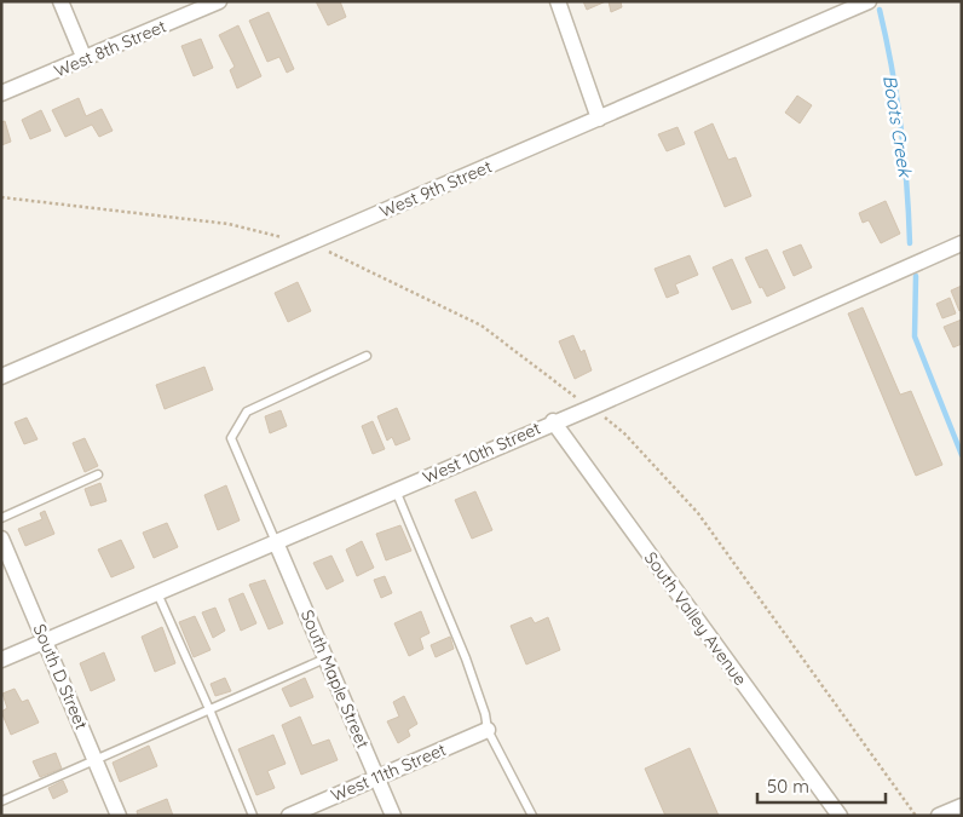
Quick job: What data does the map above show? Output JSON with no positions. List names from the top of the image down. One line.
{"streets":{"street":["West 8th Street","West 9th Street","West 10th Street","South Valley Avenue","South D Street","South Maple Street","West 11th Street"]},"crossings":[["West 10th Street","South Valley Avenue"],["West 10th Street","South D Street"],["West 10th Street","South Maple Street"],["South Maple Street","West 11th Street"]],"water":["Boots Creek"],"scale_bar":"50 m"}
